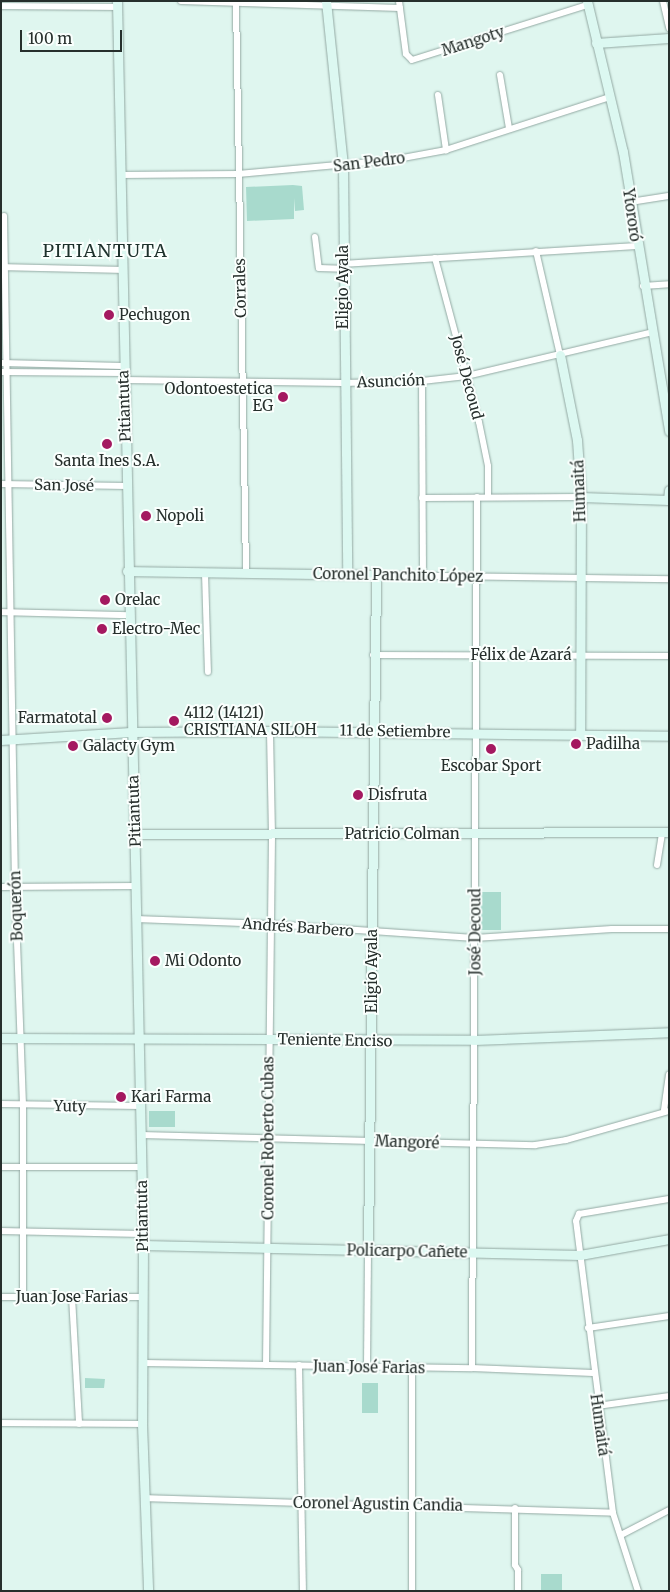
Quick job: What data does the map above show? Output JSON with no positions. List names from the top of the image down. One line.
{"streets":{"street":["Mangoty","San Pedro","Ytororó","Eligio Ayala","Corrales","José Decoud","Asunción","Pitiantuta","San José","Humaitá","Coronel Panchito López","Félix de Azará","11 de Setiembre","Patricio Colman","Boquerón","Andrés Barbero","Teniente Enciso","Yuty","Coronel Roberto Cubas","Mangoré","Policarpo Cañete","Juan Jose Farias","Juan José Farias","Coronel Agustin Candia"]},"crossings":[["Mangoty","Ytororó"],["San Pedro","Ytororó"],["San Pedro","Eligio Ayala"],["San Pedro","Corrales"],["San Pedro","Pitiantuta"],["Ytororó","Asunción"],["Eligio Ayala","Asunción"],["Eligio Ayala","Coronel Panchito López"],["Eligio Ayala","Félix de Azará"],["Eligio Ayala","11 de Setiembre"],["Eligio Ayala","Patricio Colman"],["Eligio Ayala","Andrés Barbero"],["Eligio Ayala","Teniente Enciso"],["Eligio Ayala","Mangoré"],["Eligio Ayala","Policarpo Cañete"],["Eligio Ayala","Juan José Farias"],["Corrales","Asunción"],["Corrales","Coronel Panchito López"],["José Decoud","Asunción"],["José Decoud","Coronel Panchito López"],["José Decoud","Félix de Azará"],["José Decoud","11 de Setiembre"],["José Decoud","Patricio Colman"],["José Decoud","Andrés Barbero"],["José Decoud","Teniente Enciso"],["José Decoud","Mangoré"],["José Decoud","Policarpo Cañete"],["José Decoud","Juan José Farias"],["Asunción","Pitiantuta"],["Asunción","Humaitá"],["Asunción","Boquerón"],["Pitiantuta","San José"],["Pitiantuta","Coronel Panchito López"],["Pitiantuta","11 de Setiembre"],["Pitiantuta","Patricio Colman"],["Pitiantuta","Andrés Barbero"],["Pitiantuta","Teniente Enciso"],["Pitiantuta","Yuty"],["Pitiantuta","Mangoré"],["Pitiantuta","Policarpo Cañete"],["Pitiantuta","Juan Jose Farias"],["Pitiantuta","Juan José Farias"],["Pitiantuta","Coronel Agustin Candia"],["San José","Boquerón"],["Humaitá","Coronel Panchito López"],["Humaitá","Félix de Azará"],["Humaitá","11 de Setiembre"],["Humaitá","Policarpo Cañete"],["Humaitá","Juan José Farias"],["Humaitá","Coronel Agustin Candia"],["11 de Setiembre","Boquerón"],["11 de Setiembre","Coronel Roberto Cubas"],["Patricio Colman","Coronel Roberto Cubas"],["Boquerón","Teniente Enciso"],["Boquerón","Yuty"],["Boquerón","Juan Jose Farias"],["Andrés Barbero","Coronel Roberto Cubas"],["Teniente Enciso","Coronel Roberto Cubas"],["Coronel Roberto Cubas","Mangoré"],["Coronel Roberto Cubas","Policarpo Cañete"],["Coronel Roberto Cubas","Juan José Farias"]],"districts":["PITIANTUTA"],"places":["Pechugon","Odontoestetica EG","Santa Ines S.A.","Nopoli","Orelac","Electro-Mec","Farmatotal","4112 (14121) CRISTIANA SILOH","Padilha","Galacty Gym","Escobar Sport","Disfruta","Mi Odonto","Kari Farma"],"scale_bar":"100 m"}
